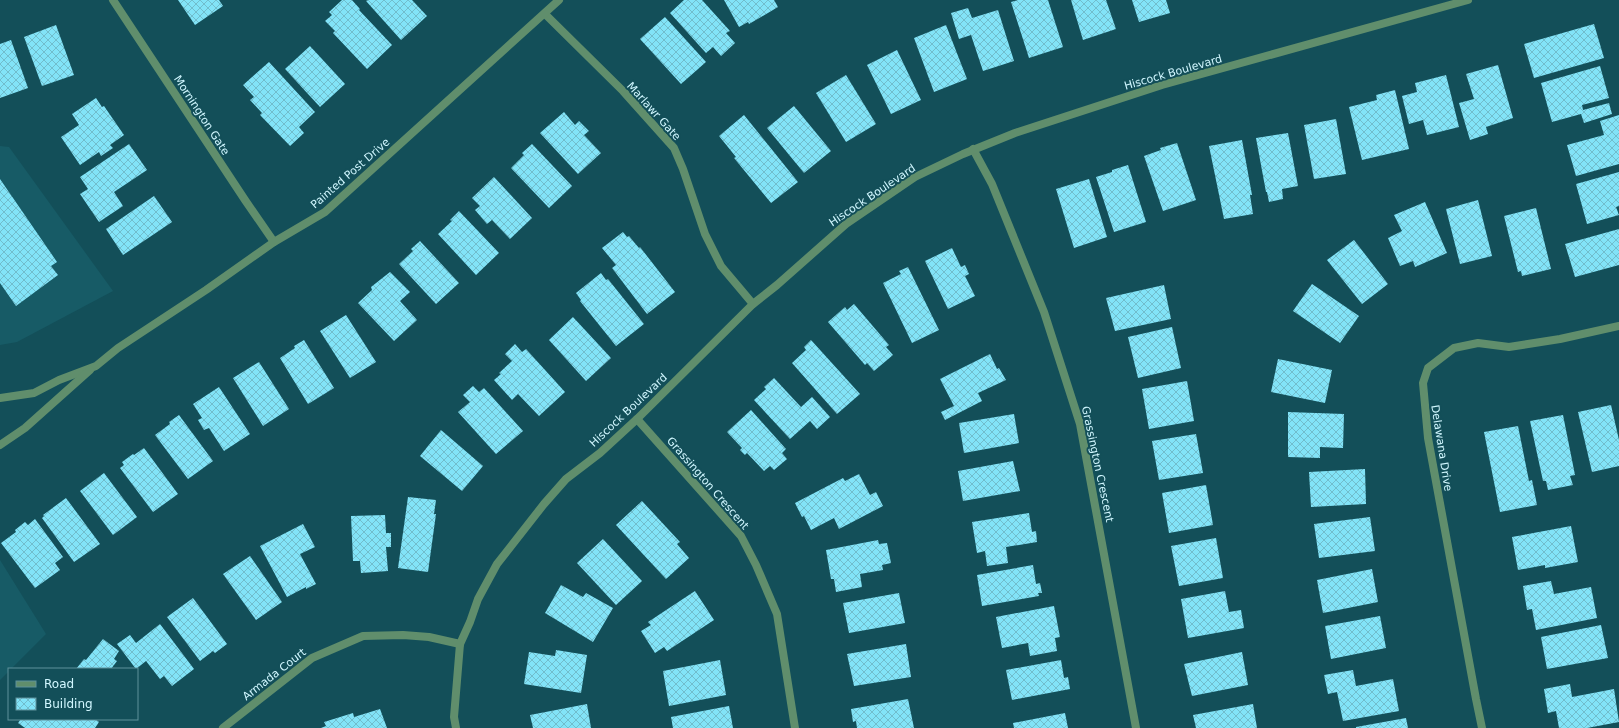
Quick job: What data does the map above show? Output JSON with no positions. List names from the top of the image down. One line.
{"streets":{"street":["Hiscock Boulevard","Marlawr Gate","Mornington Gate","Painted Post Drive","Delawana Drive","Grassington Crescent","Armada Court"]},"crossings":[["Hiscock Boulevard","Marlawr Gate"],["Hiscock Boulevard","Grassington Crescent"],["Hiscock Boulevard","Armada Court"],["Marlawr Gate","Painted Post Drive"],["Mornington Gate","Painted Post Drive"]],"legend":["Road","Building"]}
